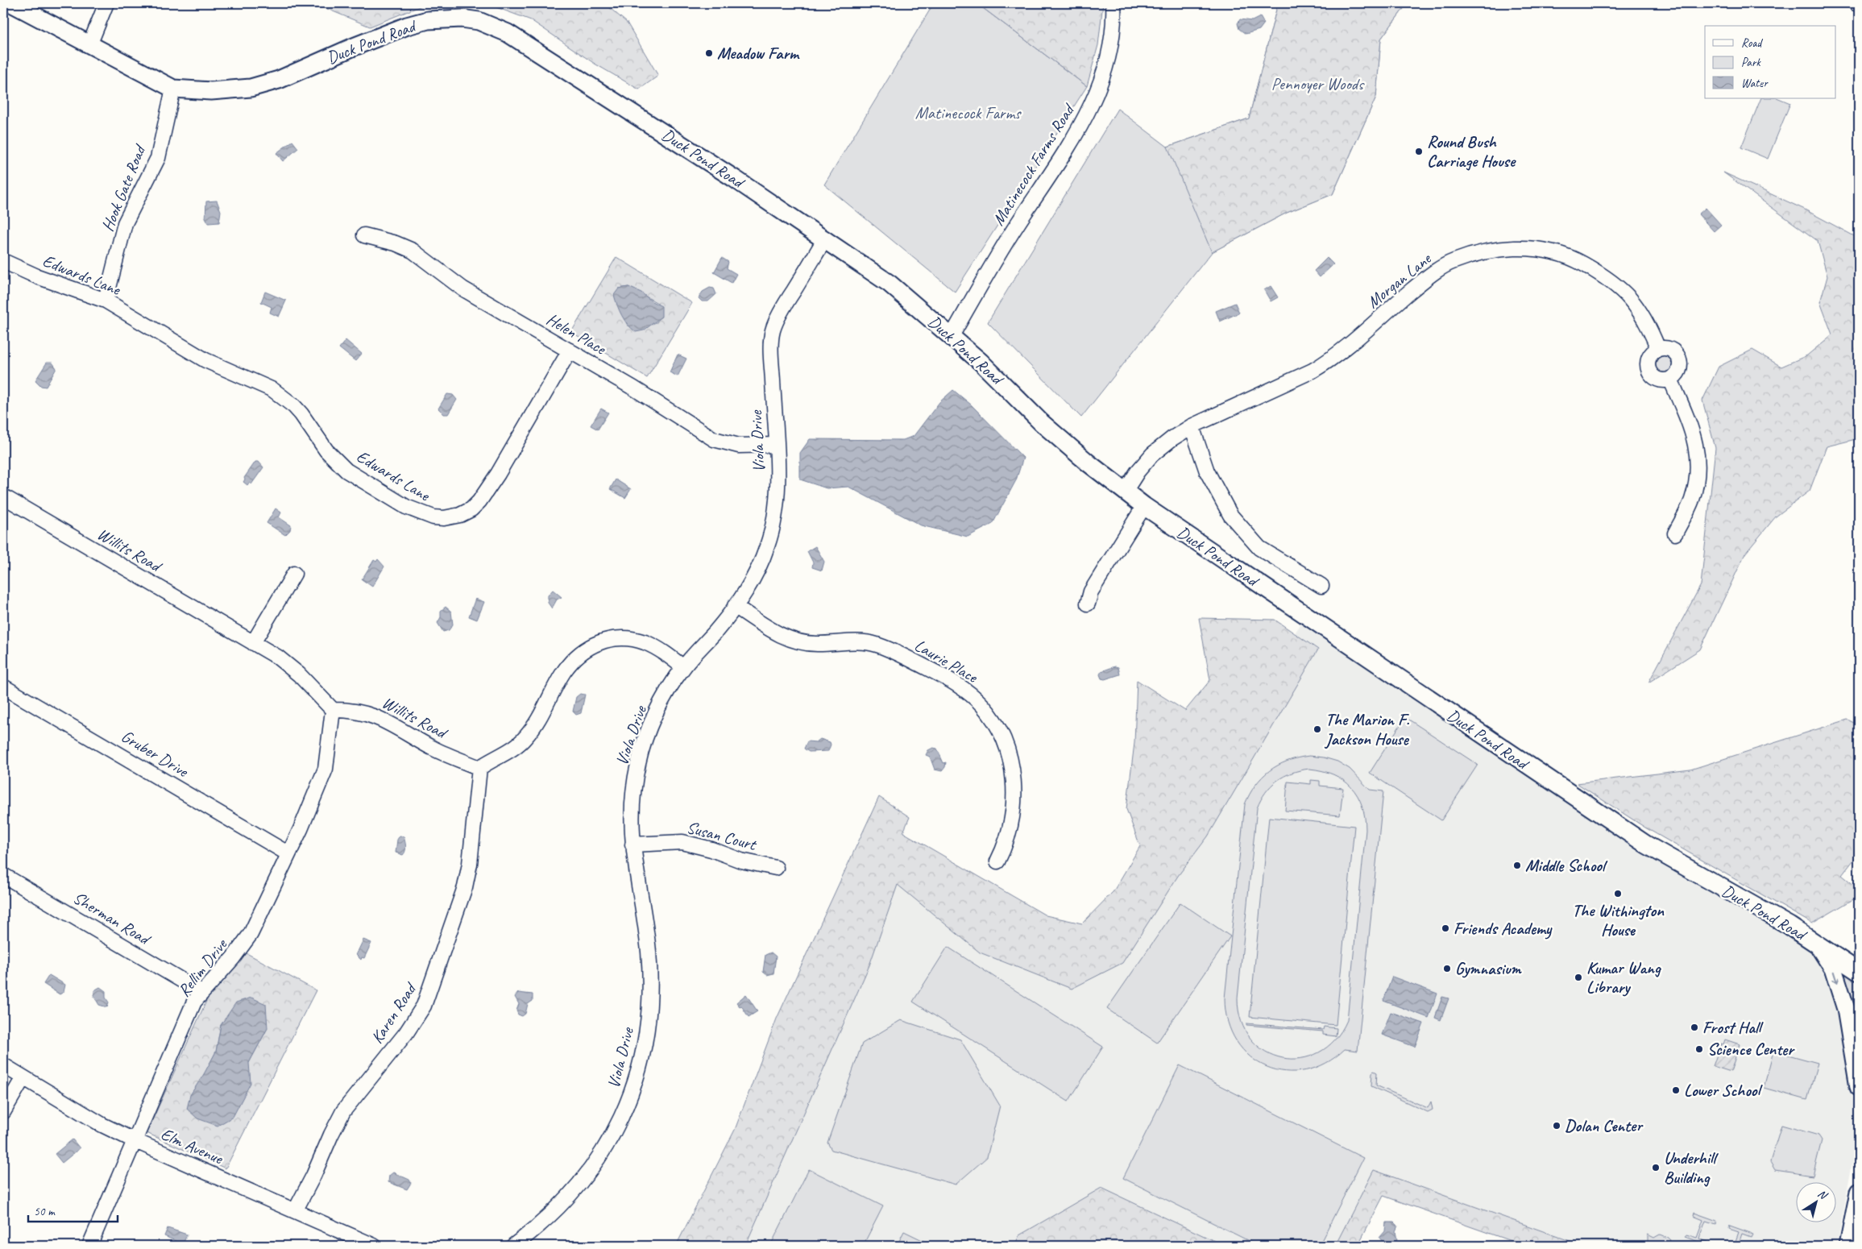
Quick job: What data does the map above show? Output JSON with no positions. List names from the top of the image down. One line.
{"streets":{"street":["Duck Pond Road","Matinecock Farms Road","Hook Gate Road","Edwards Lane","Morgan Lane","Helen Place","Viola Drive","Willits Road","Laurie Place","Gruber Drive","Susan Court","Sherman Road","Rellim Drive","Karen Road","Elm Avenue"]},"crossings":[["Duck Pond Road","Matinecock Farms Road"],["Duck Pond Road","Hook Gate Road"],["Duck Pond Road","Morgan Lane"],["Duck Pond Road","Viola Drive"],["Hook Gate Road","Edwards Lane"],["Edwards Lane","Helen Place"],["Helen Place","Viola Drive"],["Viola Drive","Laurie Place"],["Viola Drive","Susan Court"],["Willits Road","Rellim Drive"],["Willits Road","Karen Road"],["Gruber Drive","Rellim Drive"],["Sherman Road","Rellim Drive"],["Rellim Drive","Elm Avenue"],["Karen Road","Elm Avenue"]],"parks":["Pennoyer Woods","Matinecock Farms"],"places":["Meadow Farm","Round Bush Carriage House","The Marion F. Jackson House","Middle School","The Withington House","Friends Academy","Gymnasium","Kumar Wang Library","Frost Hall","Science Center","Lower School","Dolan Center","Underhill Building"],"legend":["Road","Park","Water"],"scale_bar":"50 m","north":"top right"}
